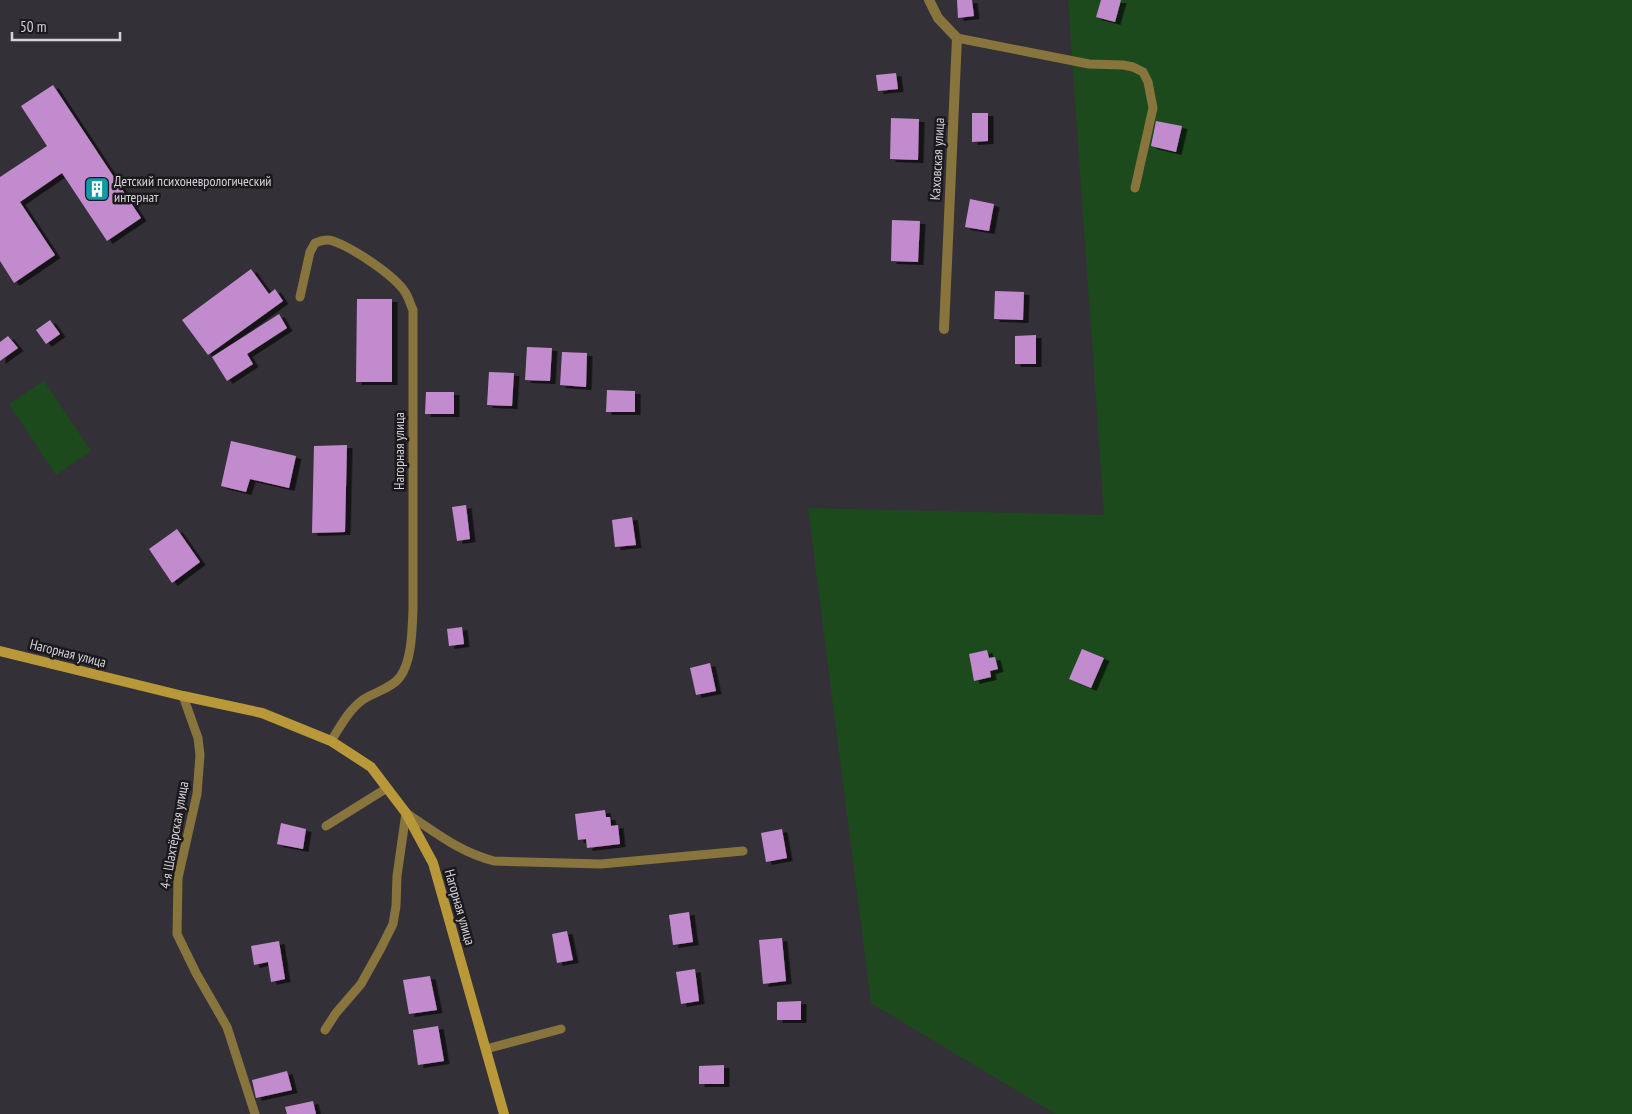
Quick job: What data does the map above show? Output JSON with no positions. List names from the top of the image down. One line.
{"streets":{"main road":["Нагорная улица"],"street":["Каховская улица"],"lane":["4-я Шахтёрская улица"]},"crossings":[["Нагорная улица","4-я Шахтёрская улица"]],"places":{"building":["Детский психоневрологический интернат"]},"scale_bar":"50 m"}
